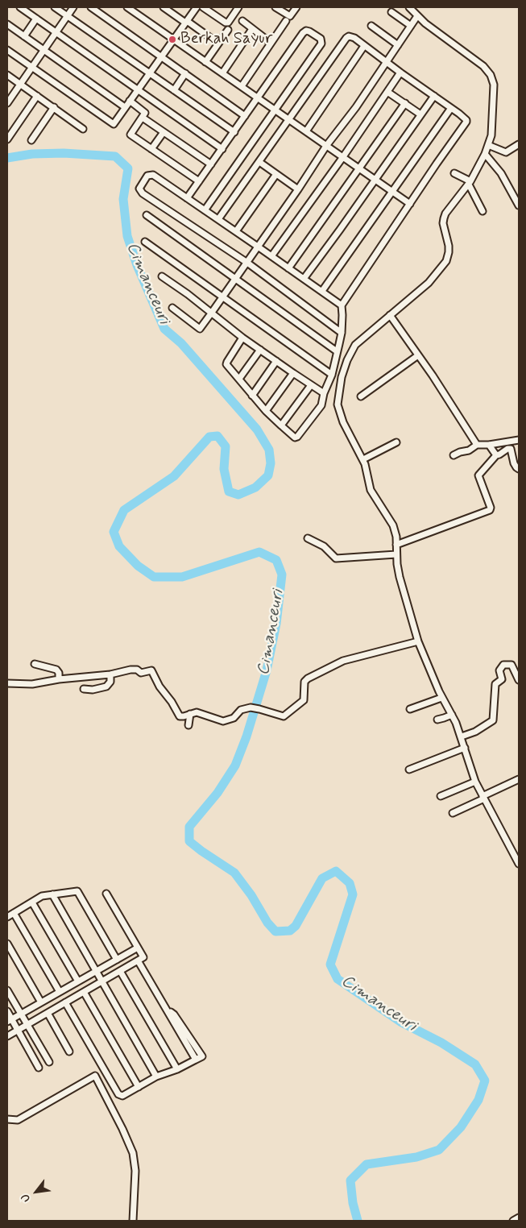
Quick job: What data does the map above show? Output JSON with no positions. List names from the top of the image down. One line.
{"water":["Cimanceuri"],"places":["Berkah Sayur"],"north":"bottom left"}
